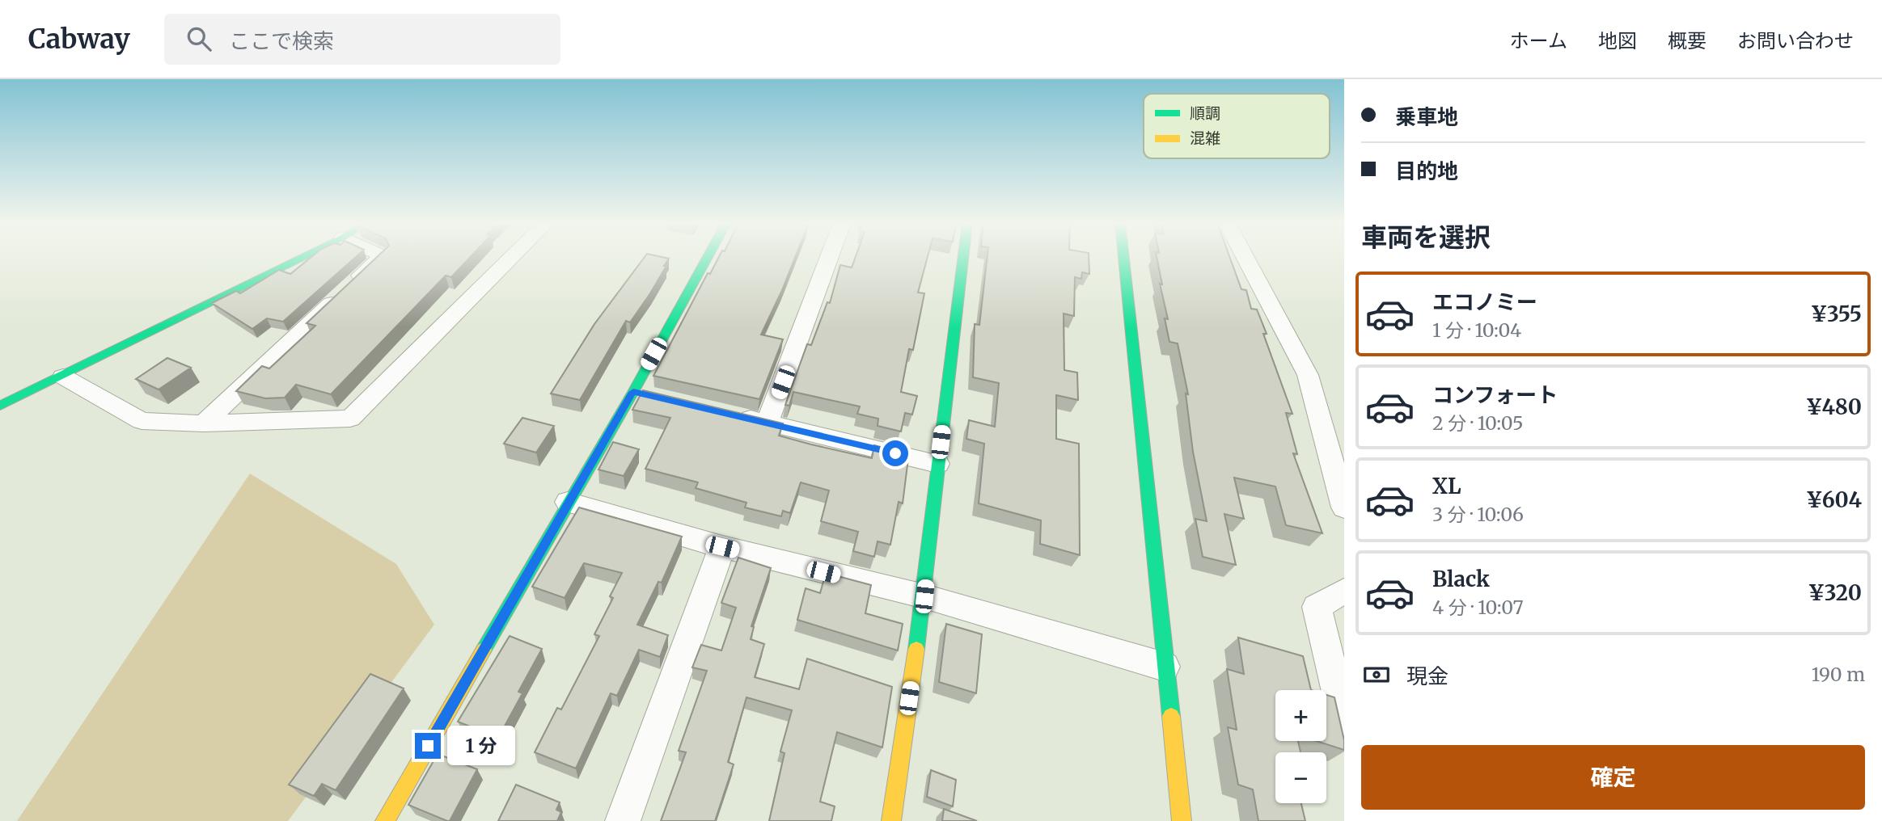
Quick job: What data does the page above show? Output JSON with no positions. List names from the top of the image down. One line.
{"legend":["順調","混雑"],"page":{"header":"Cabway","search":"ここで検索","nav":["ホーム","地図","概要","お問い合わせ"],"banner":["乗車地","目的地"],"heading":"車両を選択","list":[{"name":"エコノミー","note":"1 分 · 10:04","value":"¥355"},{"name":"コンフォート","note":"2 分 · 10:05","value":"¥480"},{"name":"XL","note":"3 分 · 10:06","value":"¥604"},{"name":"Black","note":"4 分 · 10:07","value":"¥320"}],"pay":["現金","190 m"],"map_buttons":["+","−"],"bubble":"1 分","buttons":"確定"}}
